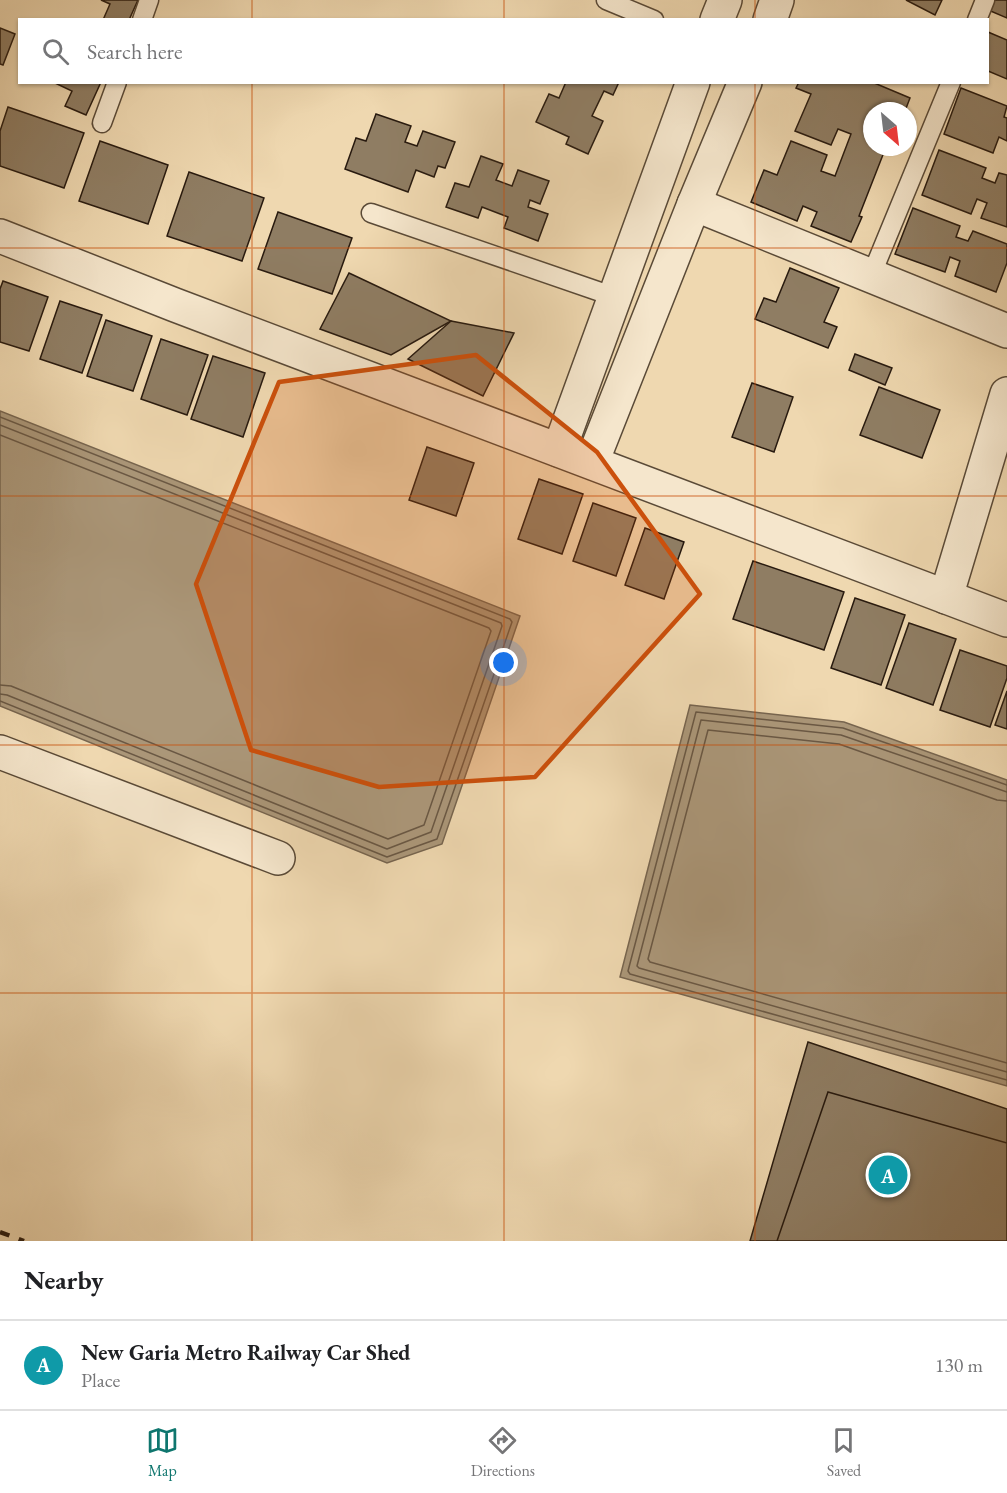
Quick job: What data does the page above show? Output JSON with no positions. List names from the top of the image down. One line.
{"north":"bottom right","page":{"search":"Search here","pins":"A","heading":"Nearby","list":[{"mark":"A","name":"New Garia Metro Railway Car Shed","note":"Place","value":"130 m"}],"nav":["Map","Directions","Saved"]}}
